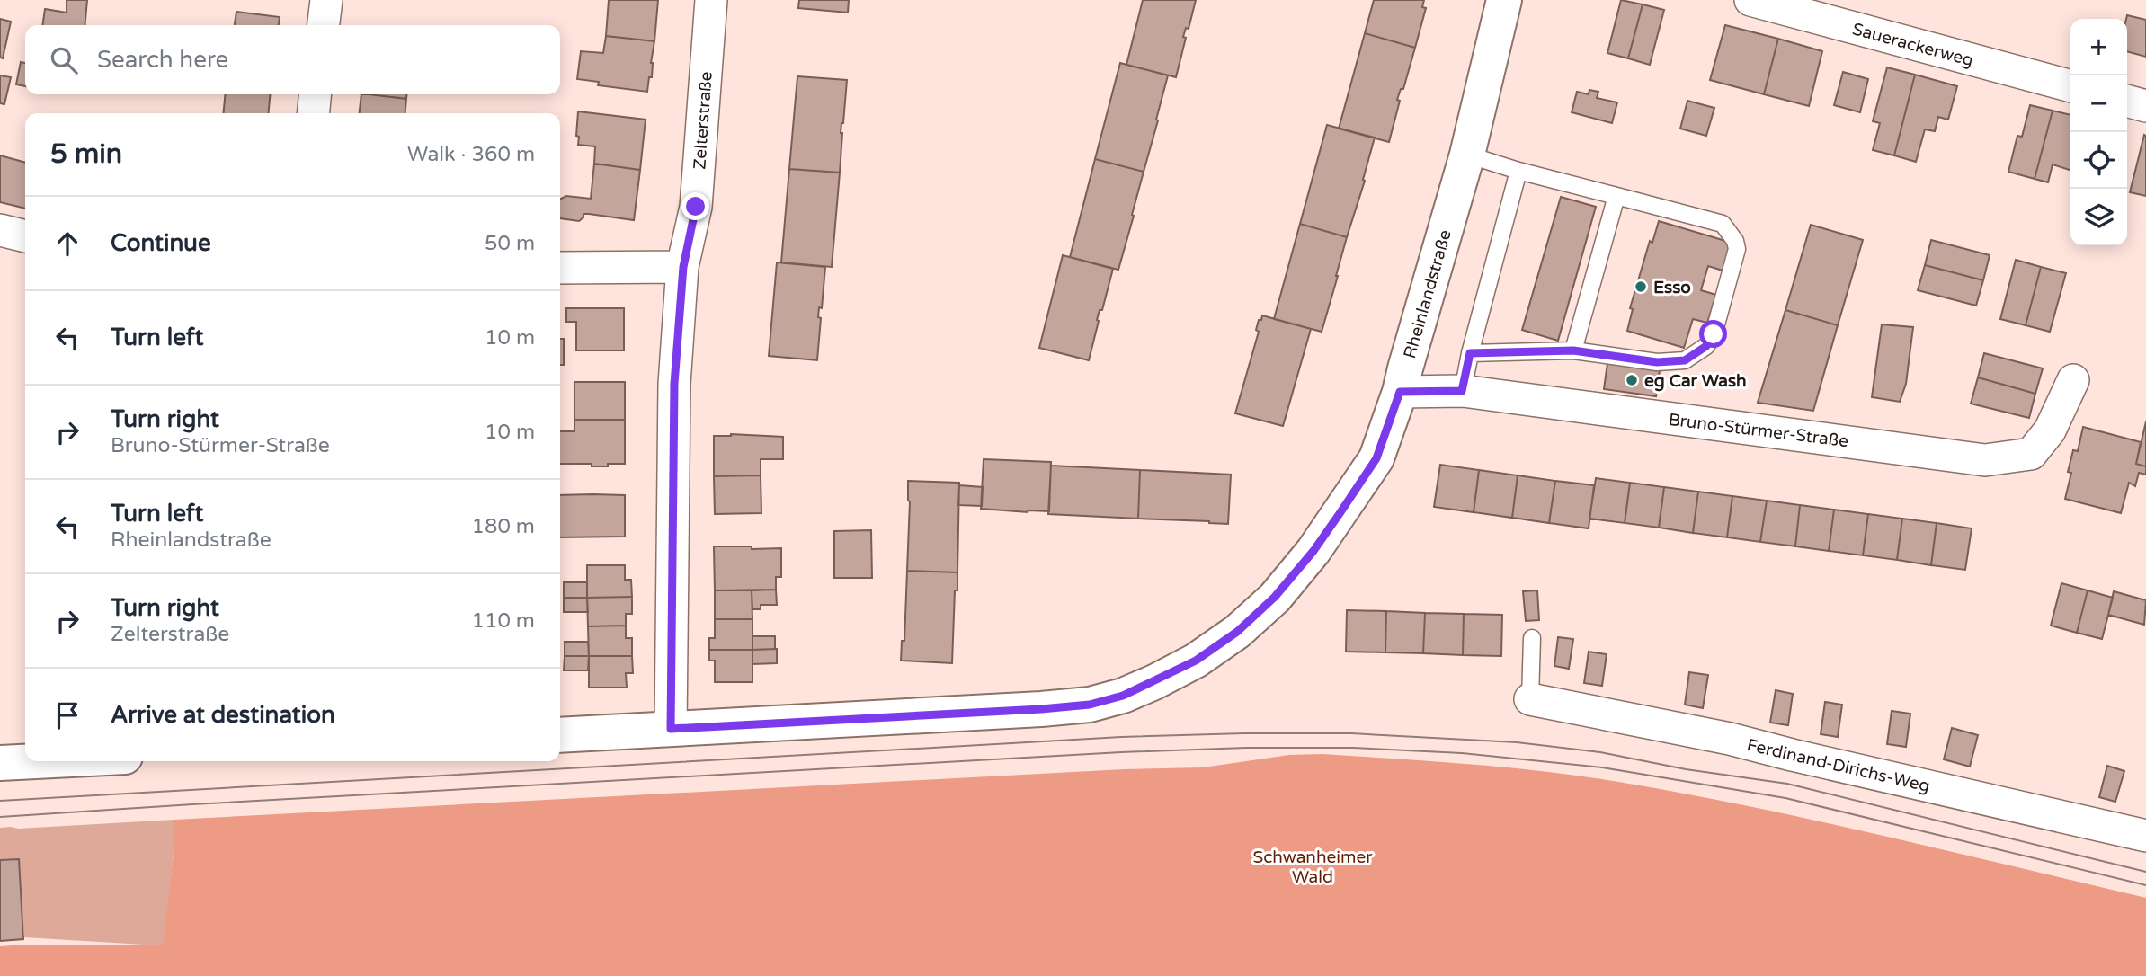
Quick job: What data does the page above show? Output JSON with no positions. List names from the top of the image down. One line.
{"streets":{"street":["Sauerackerweg","Zelterstraße","Rheinlandstraße","Bruno-Stürmer-Straße","Ferdinand-Dirichs-Weg"]},"crossings":[["Zelterstraße","Rheinlandstraße"],["Rheinlandstraße","Bruno-Stürmer-Straße"]],"parks":["Schwanheimer Wald"],"places":["Esso","eg Car Wash"],"page":{"map_buttons":["+","−"],"search":"Search here","heading":["5 min","Walk · 360 m"],"list":[["Continue","50 m"],["Turn left","10 m"],["Turn right","Bruno-Stürmer-Straße","10 m"],["Turn left","Rheinlandstraße","180 m"],["Turn right","Zelterstraße","110 m"],"Arrive at destination"]}}
